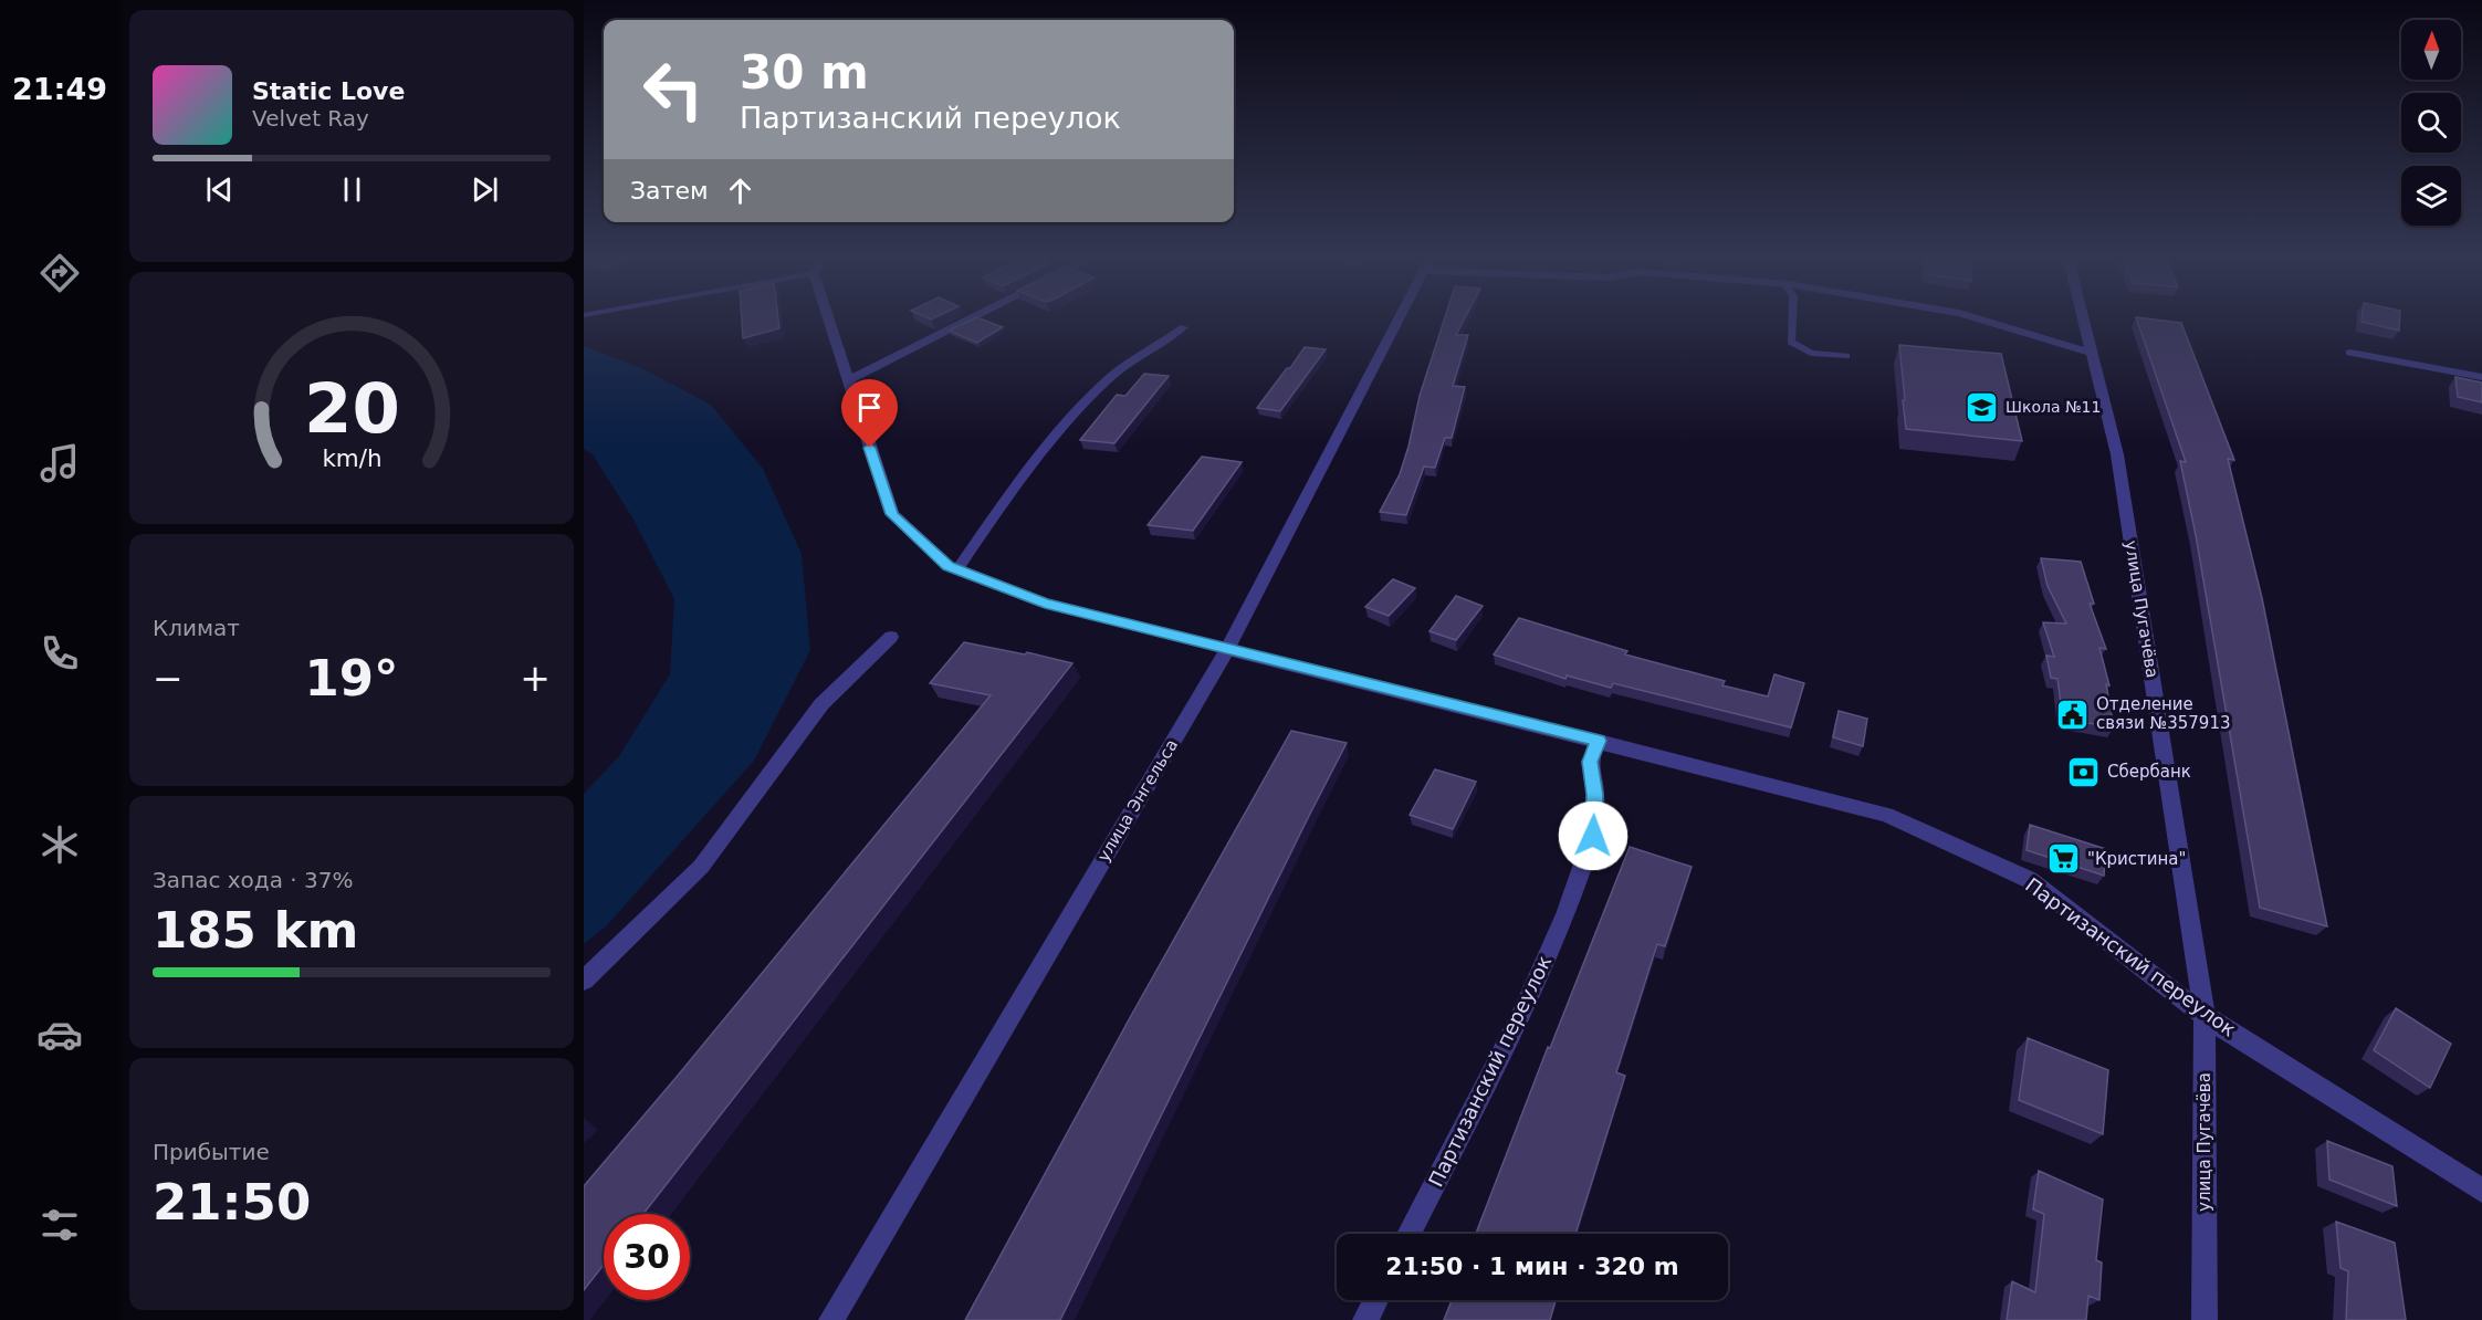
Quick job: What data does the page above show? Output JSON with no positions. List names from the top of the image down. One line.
{"streets":{"street":["улица Пугачёва","улица Энгельса","Партизанский переулок"]},"crossings":[["улица Пугачёва","улица Энгельса"],["улица Пугачёва","Партизанский переулок"],["улица Энгельса","Партизанский переулок"]],"places":{"school or university":["Школа №11"],"public building":["Отделение связи №357913"],"bank":["Сбербанк"],"supermarket":["\"Кристина\""]},"north":"top","page":{"tabs":"21:49","turn":["30 m","Партизанский переулок"],"song":["Static Love","Velvet Ray"],"then":"Затем","tile":["Климат",["Запас хода · 37%","185 km"],["Прибытие","21:50"]],"heat":["−","19°","+"],"limit":"30","trip":"21:50 · 1 мин · 320 m","gauge":["20","km/h"]}}
